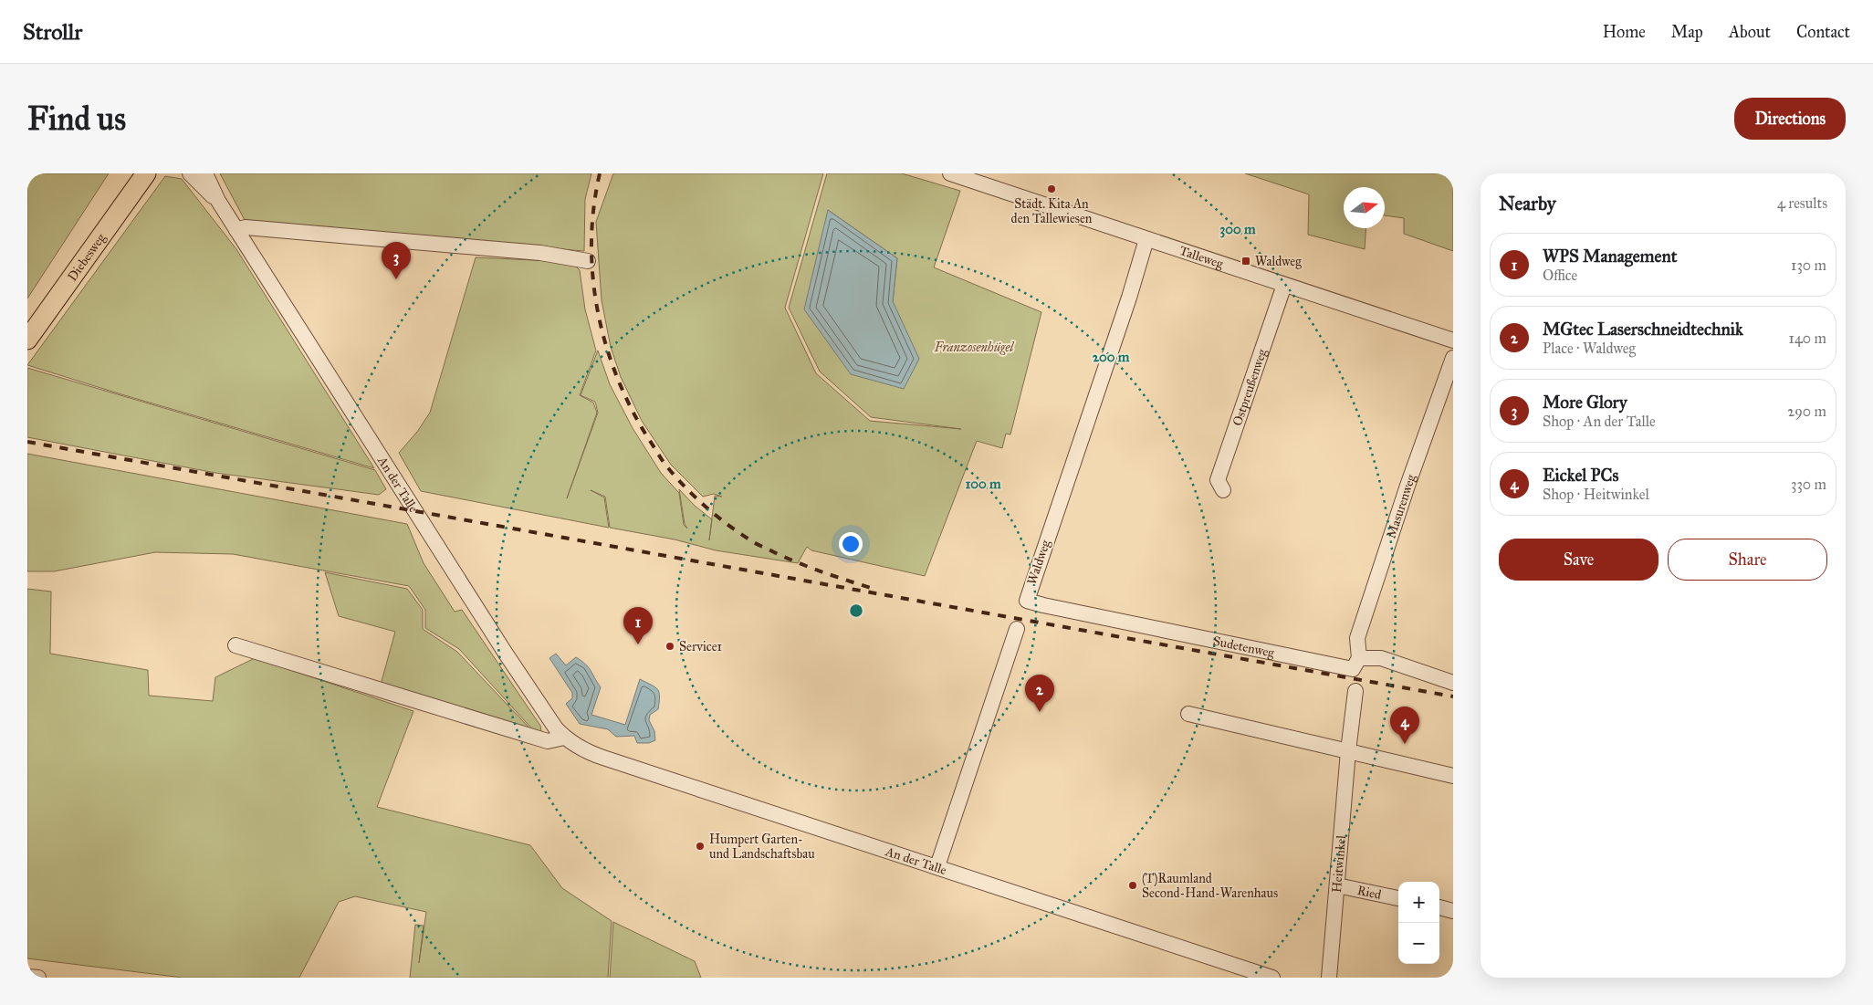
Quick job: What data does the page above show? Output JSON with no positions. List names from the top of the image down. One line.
{"streets":{"main road":["Diebesweg"],"street":["Talleweg","Ostpreußenweg","An der Talle","Masurenweg","Waldweg","Sudetenweg","Heitwinkel","Ried"]},"crossings":[["Talleweg","Ostpreußenweg"],["Talleweg","Waldweg"],["Masurenweg","Sudetenweg"],["Waldweg","Sudetenweg"],["Heitwinkel","Ried"]],"parks":["Franzosenhügel"],"places":{"other":["Städt. Kita An den Tallewiesen","Service1","Humpert Garten- und Landschaftsbau","(T)Raumland Second-Hand-Warenhaus"],"transit":["Waldweg"]},"north":"right","page":{"header":"Strollr","nav":["Home","Map","About","Contact"],"buttons":["Directions",["Save","Share"]],"title":"Find us","heading":["Nearby","4 results"],"list":[{"mark":"1","name":"WPS Management","note":"Office","value":"130 m"},{"mark":"2","name":"MGtec Laserschneidtechnik","note":"Place · Waldweg","value":"140 m"},{"mark":"3","name":"More Glory","note":"Shop · An der Talle","value":"290 m"},{"mark":"4","name":"Eickel PCs","note":"Shop · Heitwinkel","value":"330 m"}],"pins":["3","1","2","4"],"map_buttons":["+","−"]},"rings":["300 m","200 m","100 m"]}
